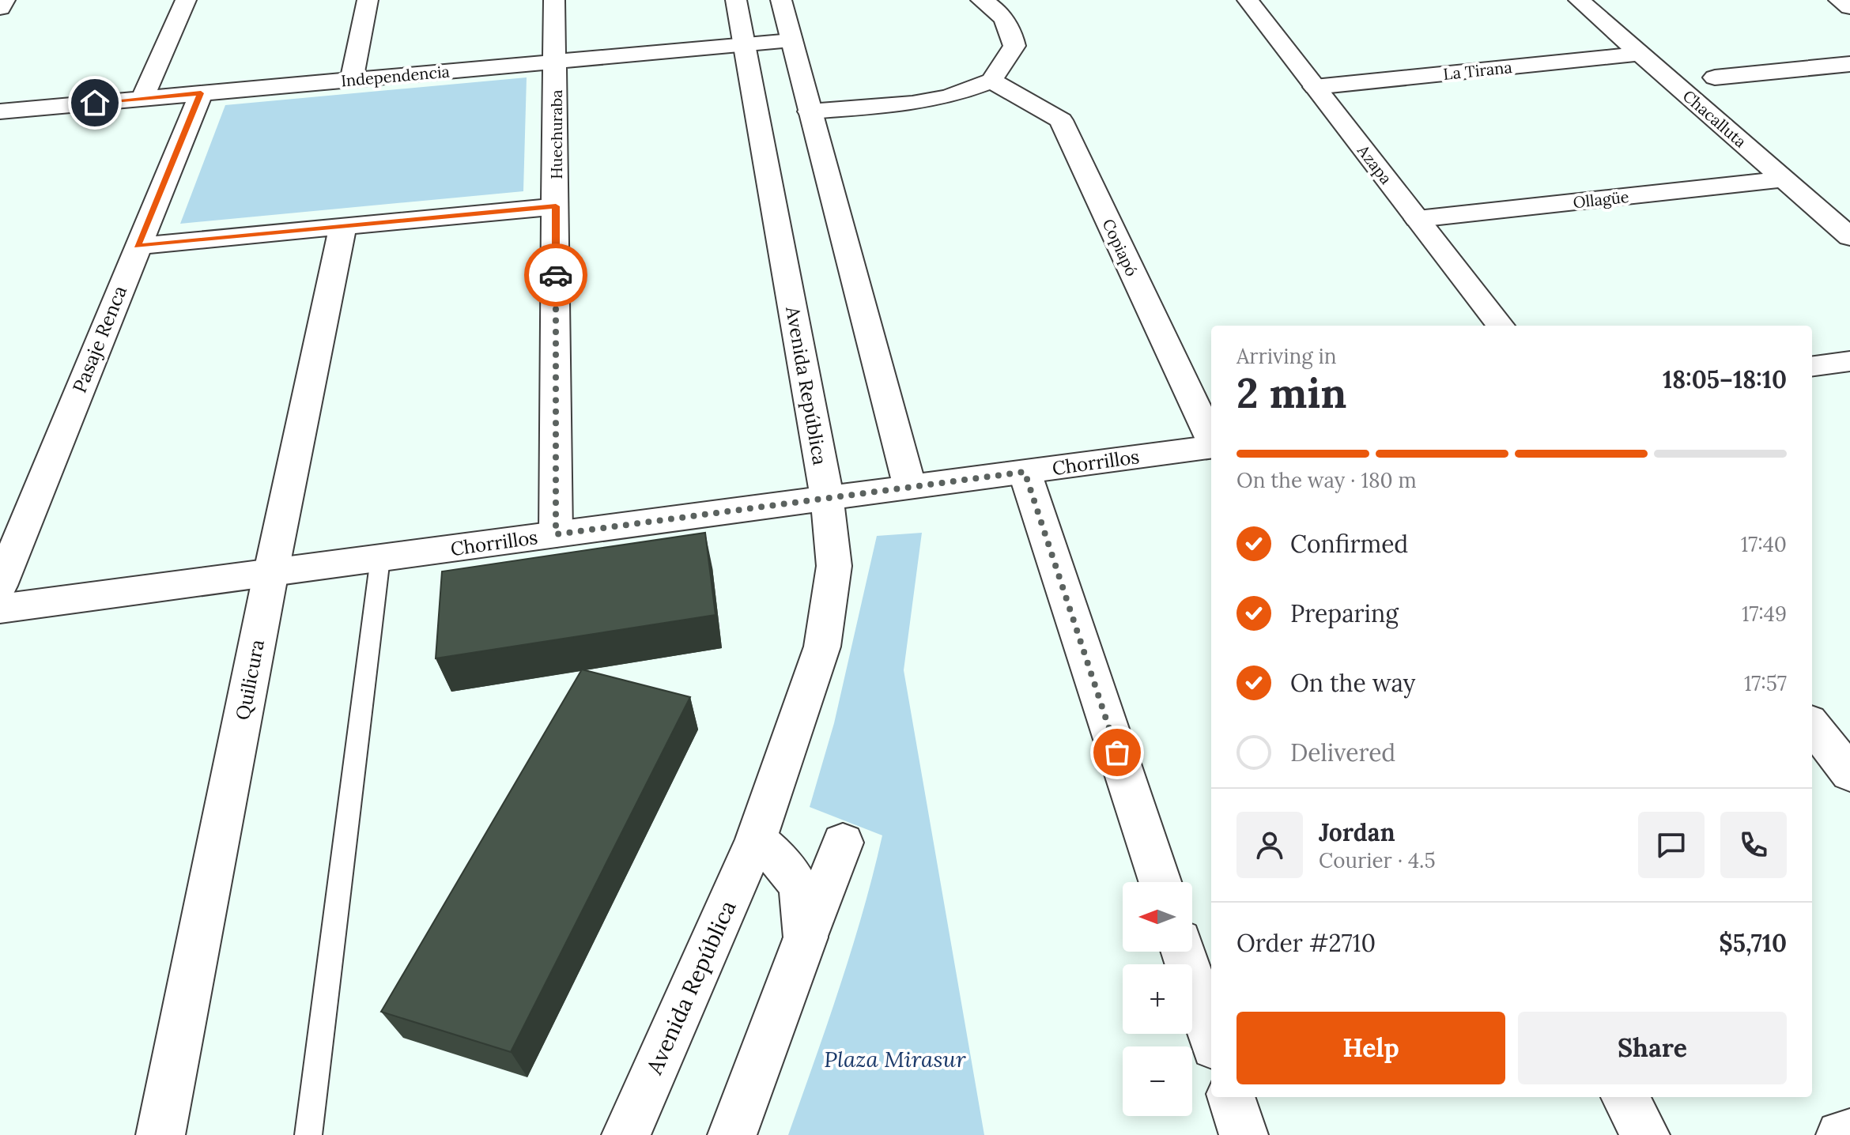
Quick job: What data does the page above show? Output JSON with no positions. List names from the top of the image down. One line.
{"streets":{"street":["La Tirana","Independencia","Chacalluta","Huechuraba","Azapa","Ollagüe","Copiapó","Pasaje Renca","Avenida República","Chorrillos","Quilicura"]},"crossings":[["La Tirana","Chacalluta"],["La Tirana","Azapa"],["Independencia","Huechuraba"],["Independencia","Pasaje Renca"],["Independencia","Avenida República"],["Chacalluta","Ollagüe"],["Huechuraba","Chorrillos"],["Azapa","Ollagüe"],["Avenida República","Chorrillos"],["Chorrillos","Quilicura"]],"parks":["Plaza Mirasur"],"north":"left","page":{"heading":["2 min","Arriving in","18:05–18:10"],"panel":["Jordan","Courier · 4.5","Order #2710","$5,710"],"bar":"On the way · 180 m","list":[["Confirmed","17:40"],["Preparing","17:49"],["On the way","17:57"],"Delivered"],"map_buttons":["+","−"],"buttons":["Help","Share"]}}
